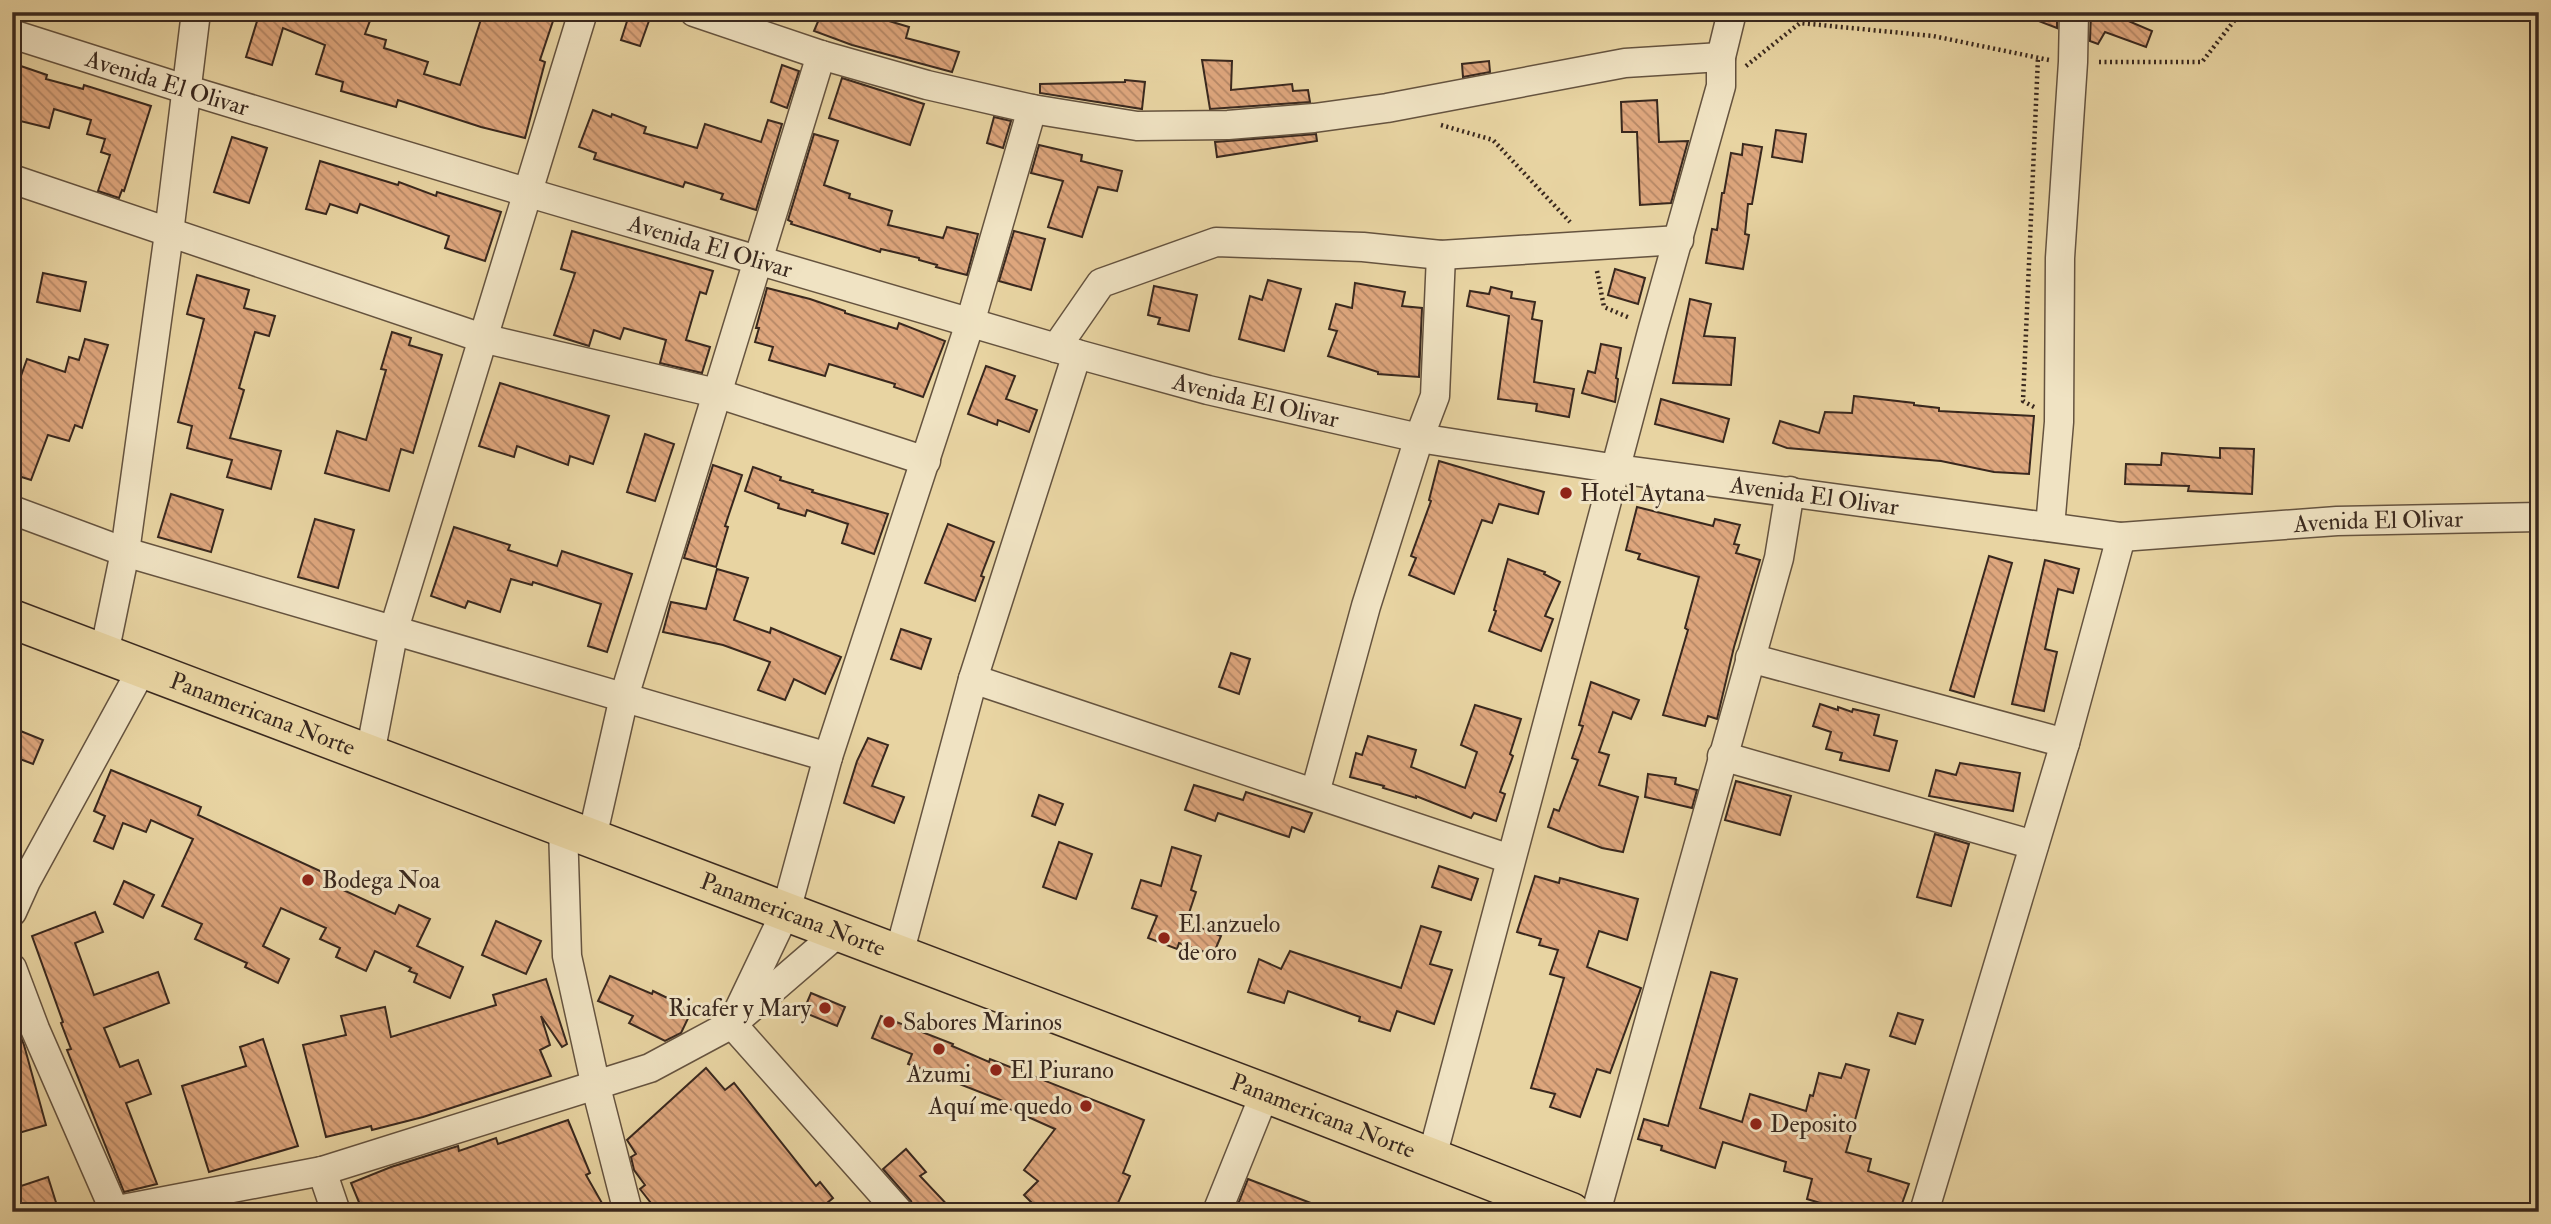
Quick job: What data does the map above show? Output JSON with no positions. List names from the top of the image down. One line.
{"streets":{"highway":["Panamericana Norte"],"street":["Avenida El Olivar"]},"places":["Hotel Aytana","Bodega Noa","El anzuelo de oro","Ricafer y Mary","Sabores Marinos","Azumi","El Piurano","Aquí me quedo","Deposito"]}
